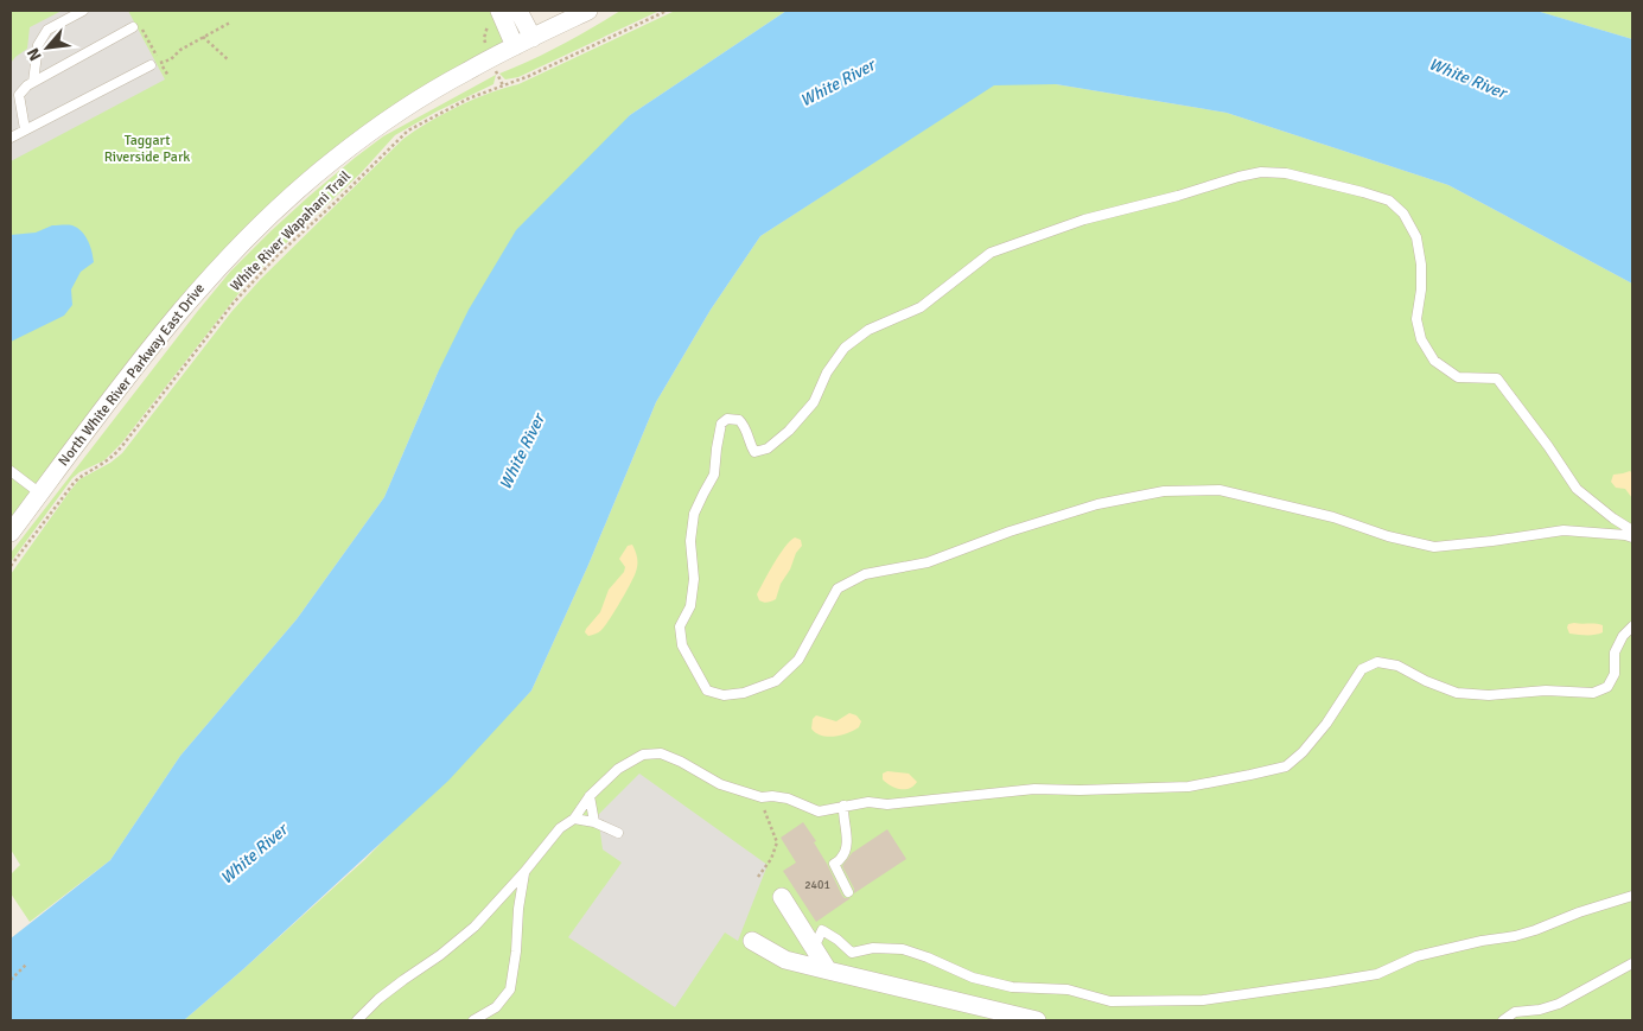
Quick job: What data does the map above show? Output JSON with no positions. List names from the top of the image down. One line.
{"streets":{"street":["North White River Parkway East Drive"],"path":["White River Wapahani Trail"]},"water":["White River"],"parks":["Taggart Riverside Park"],"house_numbers":["2401"],"north":"bottom left"}
